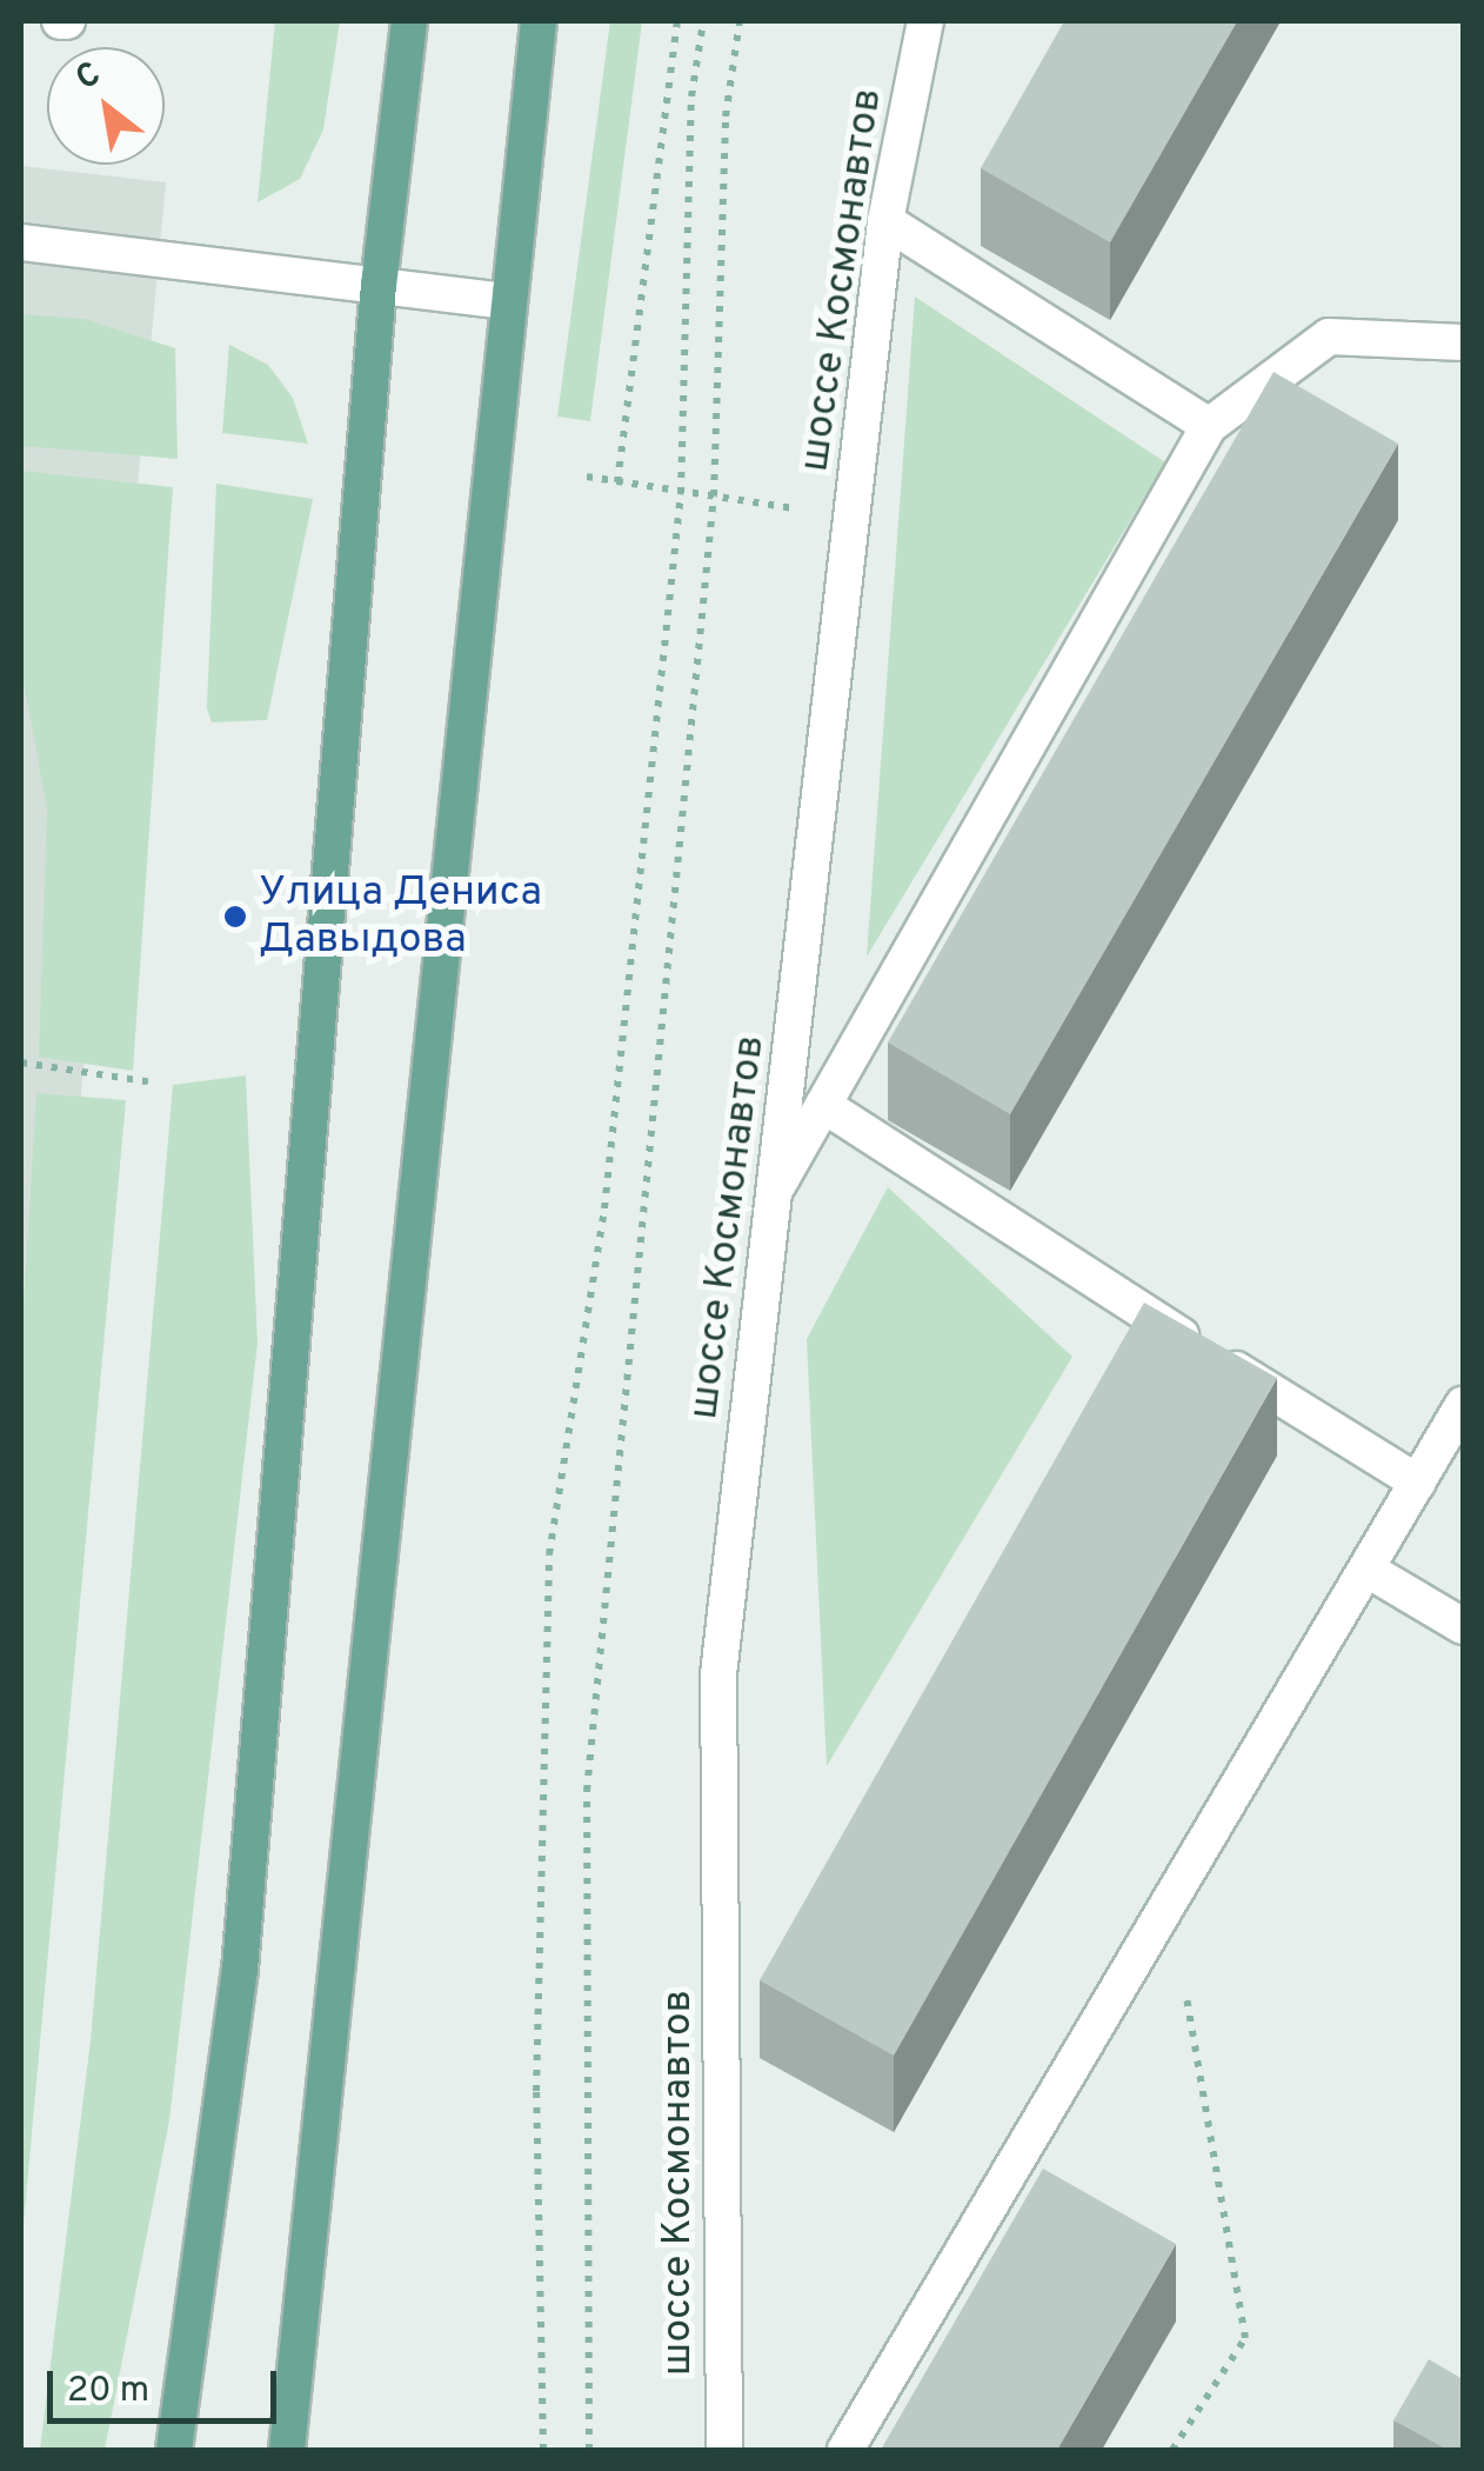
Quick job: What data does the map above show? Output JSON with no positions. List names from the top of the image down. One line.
{"streets":{"street":["шоссе Космонавтов"]},"places":["Улица Дениса Давыдова"],"scale_bar":"20 m","north":"top left"}
